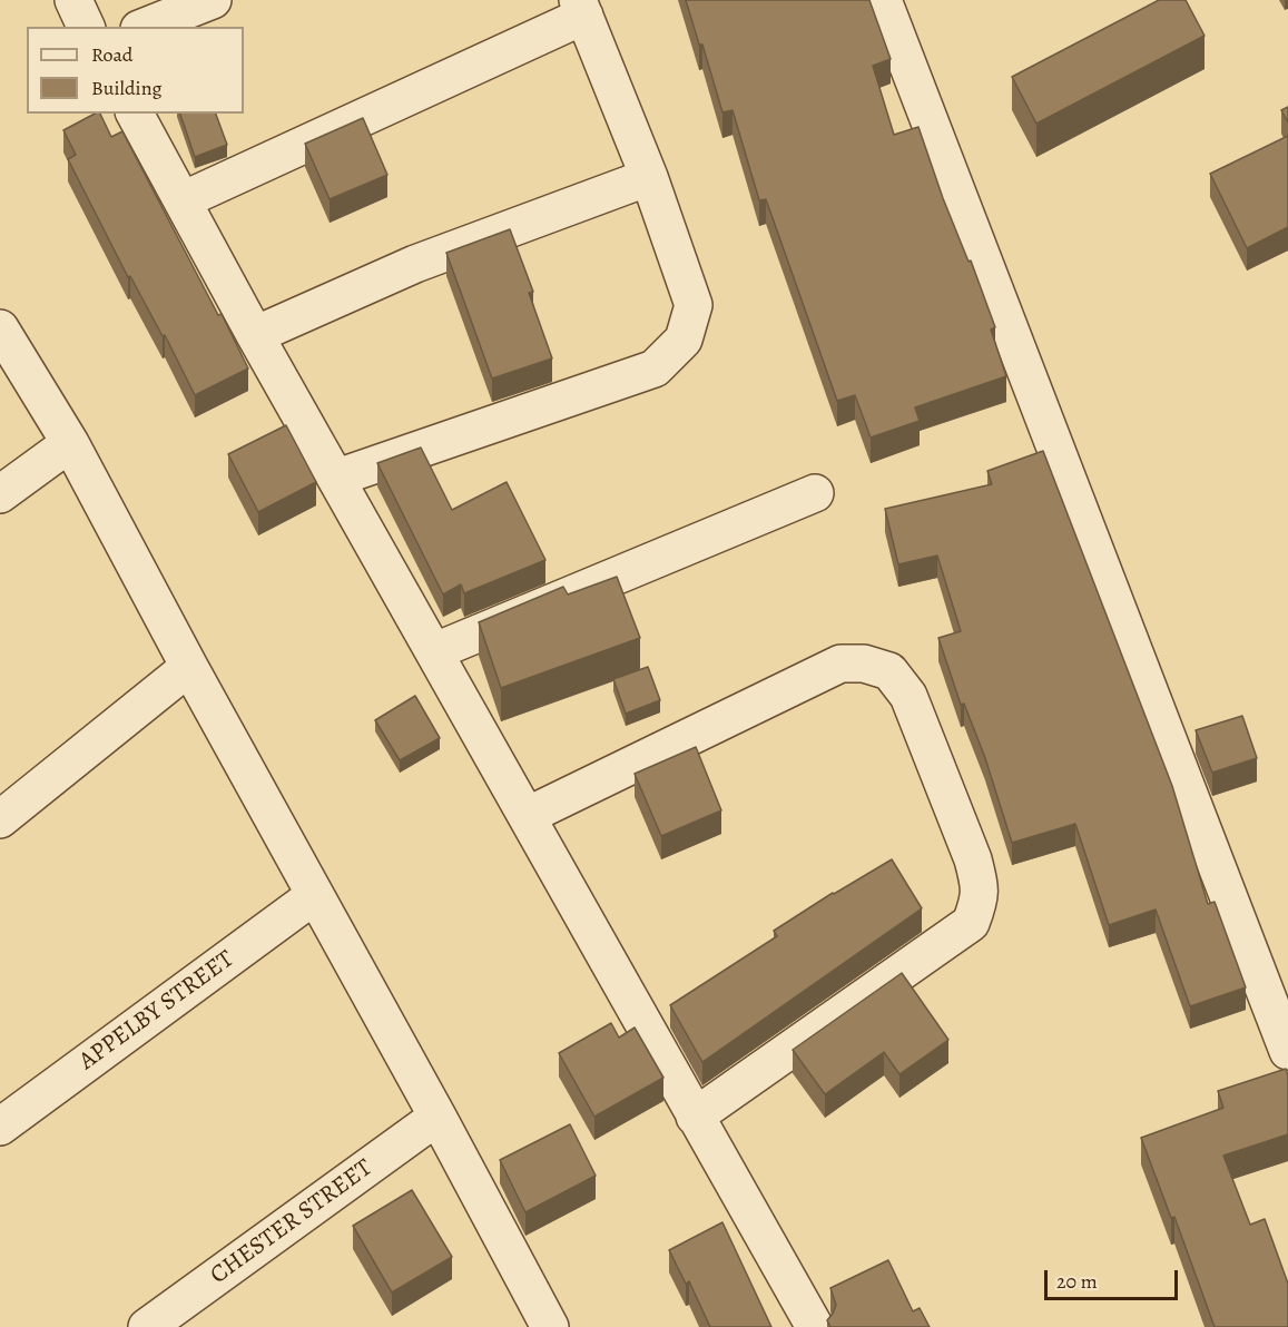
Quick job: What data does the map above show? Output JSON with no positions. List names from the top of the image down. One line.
{"streets":{"street":["APPELBY STREET","CHESTER STREET"]},"legend":["Road","Building"],"scale_bar":"20 m"}
